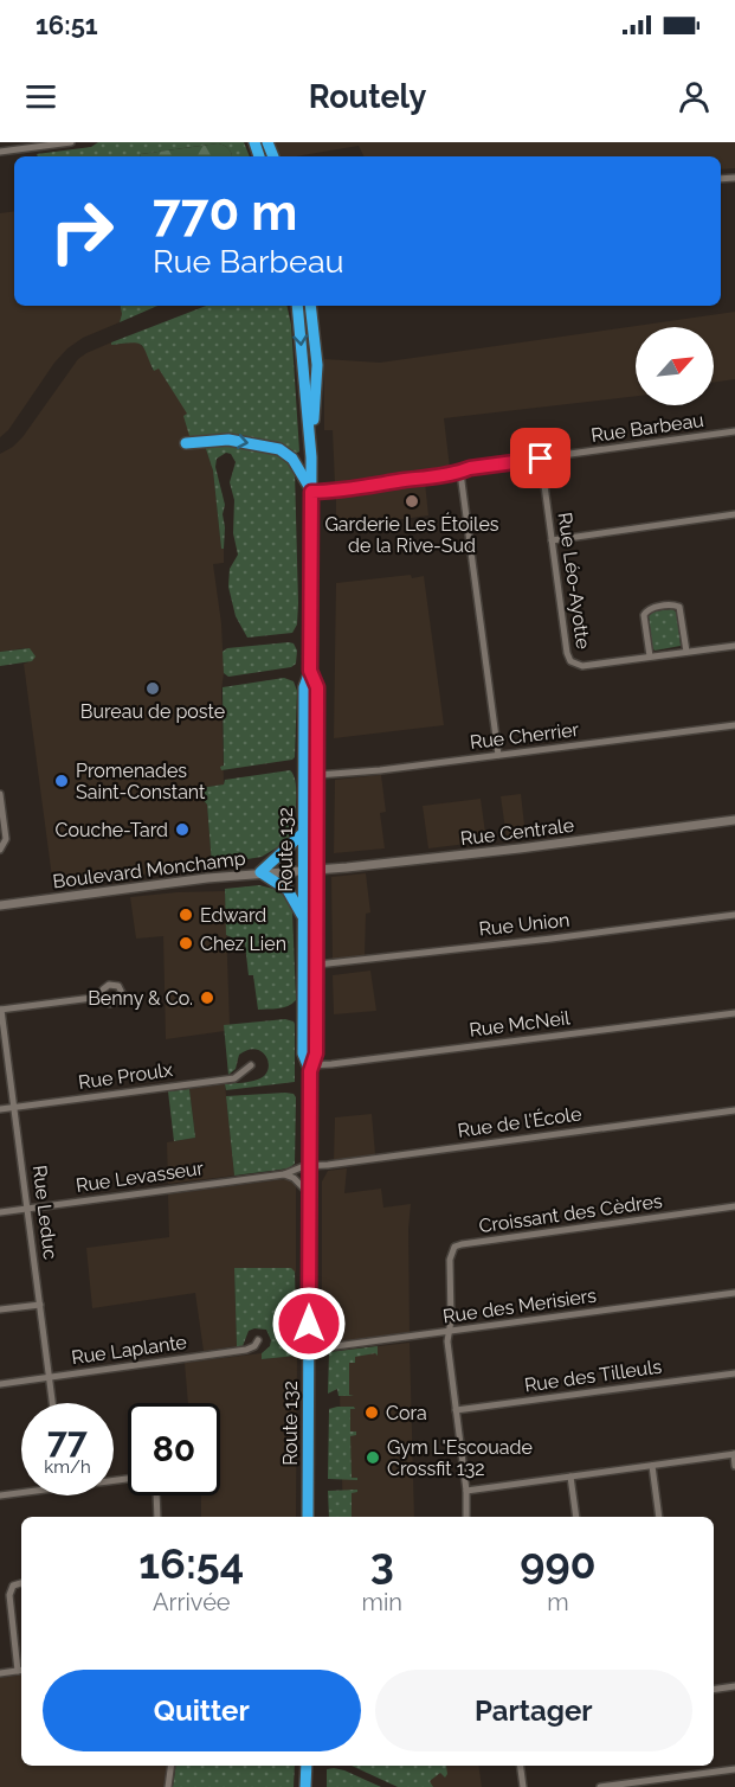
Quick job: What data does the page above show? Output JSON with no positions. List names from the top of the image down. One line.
{"streets":{"highway":["Route 132"],"street":["Rue Barbeau","Rue Léo-Ayotte","Rue Cherrier","Rue Centrale","Boulevard Monchamp","Rue Union","Rue McNeil","Rue Proulx","Rue de l'École","Rue Levasseur","Rue Leduc","Croissant des Cèdres","Rue des Merisiers","Rue Laplante","Rue des Tilleuls"]},"crossings":[["Rue Barbeau","Rue Léo-Ayotte"],["Rue Barbeau","Route 132"],["Rue Cherrier","Route 132"],["Rue Centrale","Route 132"],["Rue Centrale","Boulevard Monchamp"],["Route 132","Boulevard Monchamp"],["Route 132","Rue Union"],["Route 132","Rue McNeil"],["Route 132","Rue de l'École"],["Route 132","Rue Levasseur"],["Route 132","Rue des Merisiers"],["Rue Proulx","Rue Leduc"],["Rue de l'École","Rue Levasseur"],["Rue Levasseur","Rue Leduc"],["Rue Leduc","Rue Laplante"],["Croissant des Cèdres","Rue des Merisiers"],["Croissant des Cèdres","Rue des Tilleuls"]],"places":["Garderie Les Étoiles de la Rive-Sud","Bureau de poste","Promenades Saint-Constant","Couche-Tard","Edward","Chez Lien","Benny & Co.","Cora","Gym L'Escouade Crossfit 132"],"north":"top right","page":{"status":"16:51","header":"Routely","turn":["770 m","Rue Barbeau"],"speed":"77 km/h","limit":"80","eta":["16:54","Arrivée","3","min","990","m"],"buttons":["Quitter","Partager"]}}
